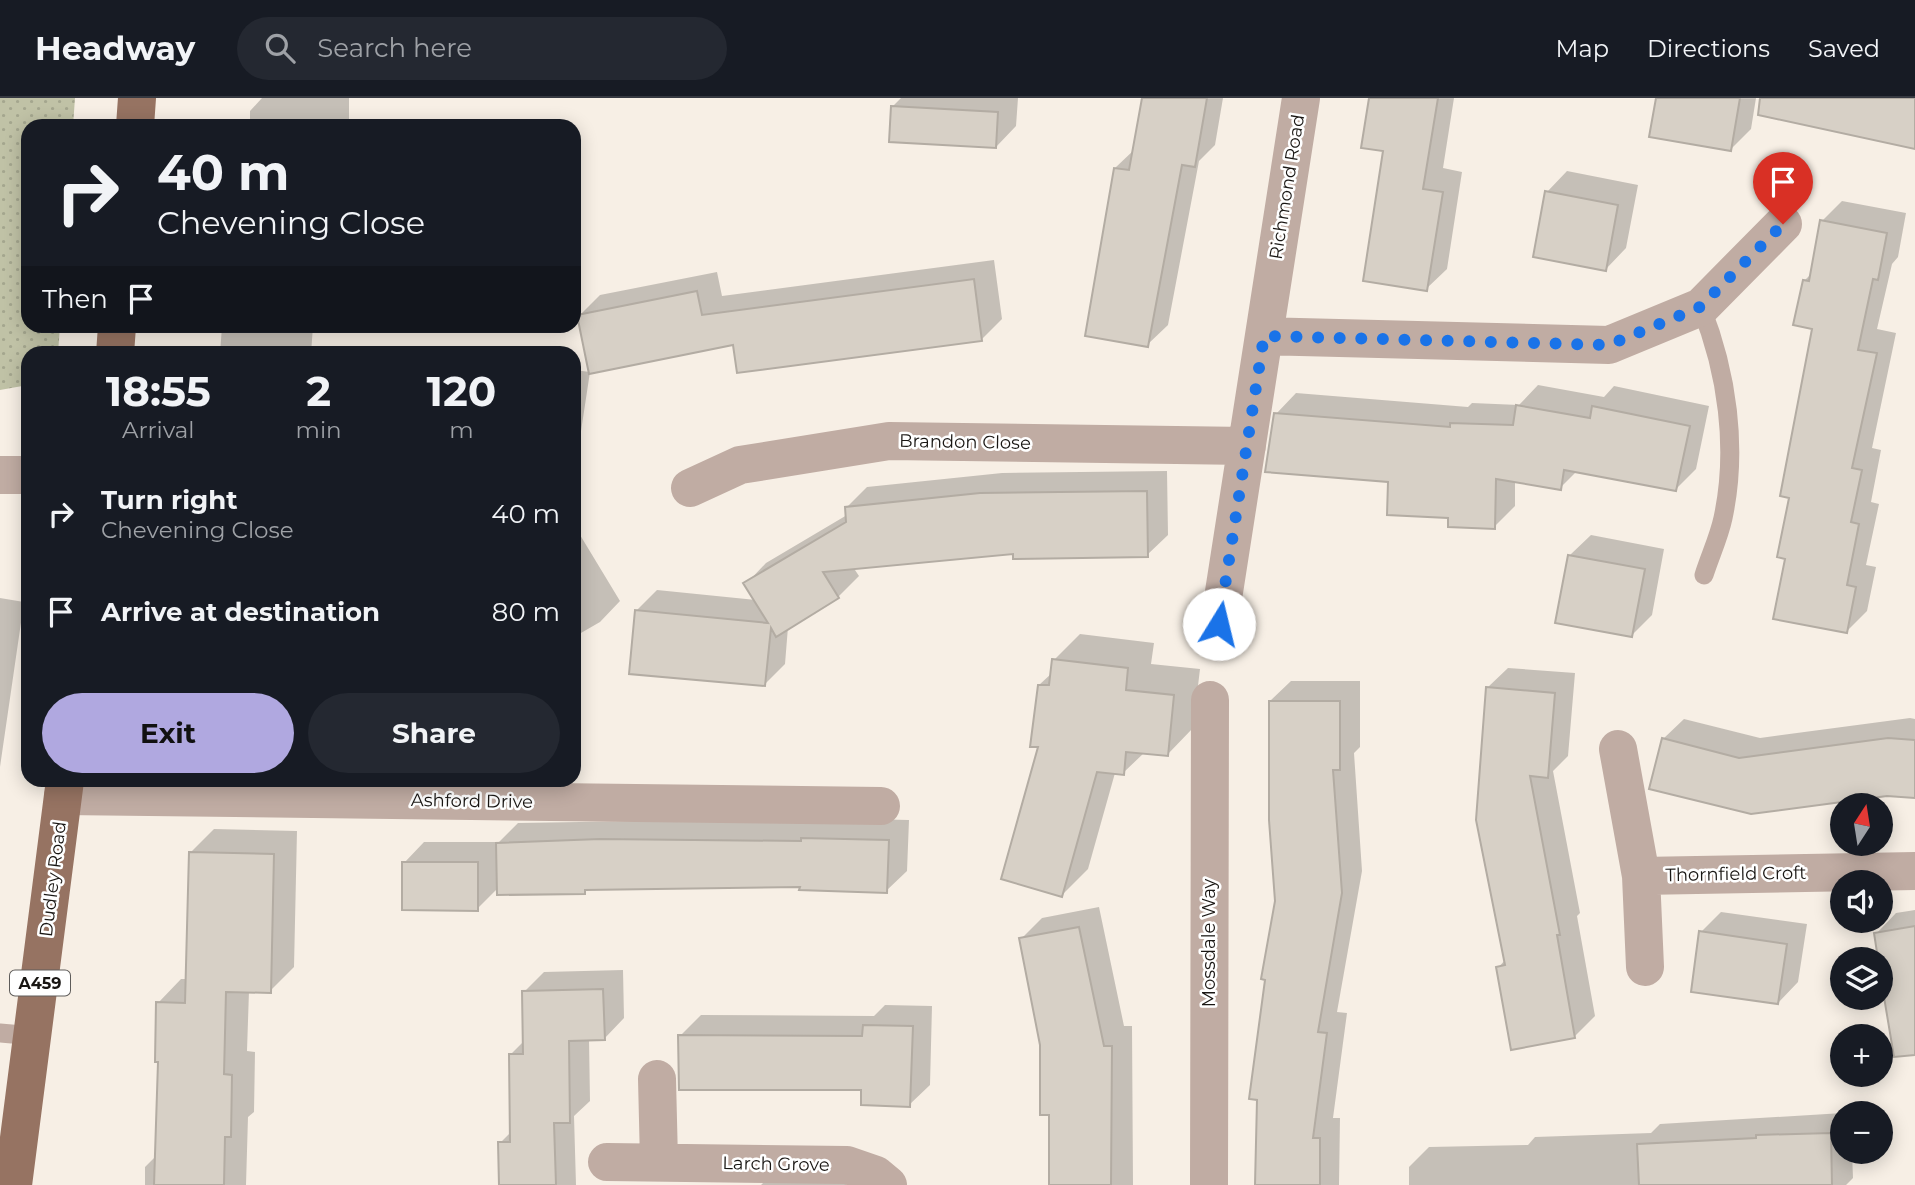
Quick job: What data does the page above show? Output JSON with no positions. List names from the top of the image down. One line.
{"streets":{"main road":["Dudley Road","A459"],"street":["Richmond Road","Brandon Close","Ashford Drive","Thornfield Croft","Mossdale Way","Larch Grove"]},"crossings":[["Richmond Road","Brandon Close"],["Ashford Drive","Dudley Road"]],"north":"top","page":{"header":"Headway","search":"Search here","nav":["Map","Directions","Saved"],"turn":["40 m","Chevening Close"],"then":"Then","eta":["18:55","Arrival","2","min","120","m"],"list":[{"name":"Turn right","note":"Chevening Close","value":"40 m"},{"name":"Arrive at destination","value":"80 m"}],"buttons":["Exit","Share"],"map_buttons":["+","−"]}}
